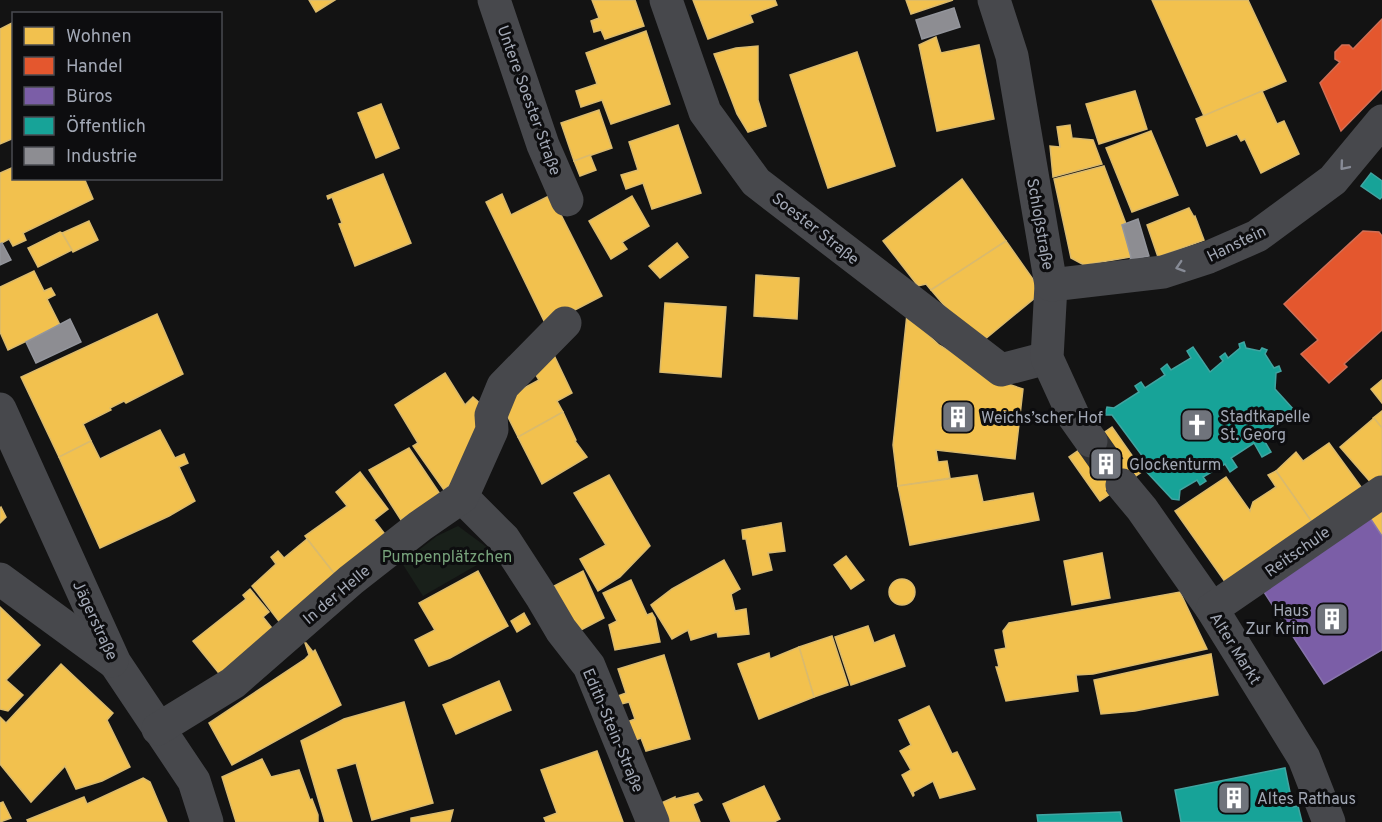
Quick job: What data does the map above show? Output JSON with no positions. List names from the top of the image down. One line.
{"streets":{"street":["Untere Soester Straße","Schloßstraße","Soester Straße","Hanstein","Reitschule","In der Helle","Jägerstraße","Alter Markt","Edith-Stein-Straße"]},"crossings":[["Schloßstraße","Soester Straße"],["Schloßstraße","Hanstein"],["Reitschule","Alter Markt"],["In der Helle","Jägerstraße"],["In der Helle","Edith-Stein-Straße"]],"one_way":["Hanstein"],"parks":["Pumpenplätzchen"],"places":{"building":["Weichs’scher Hof","Glockenturm","Haus Zur Krim","Altes Rathaus"],"church":["Stadtkapelle St. Georg"]},"legend":["Wohnen","Handel","Büros","Öffentlich","Industrie"]}
